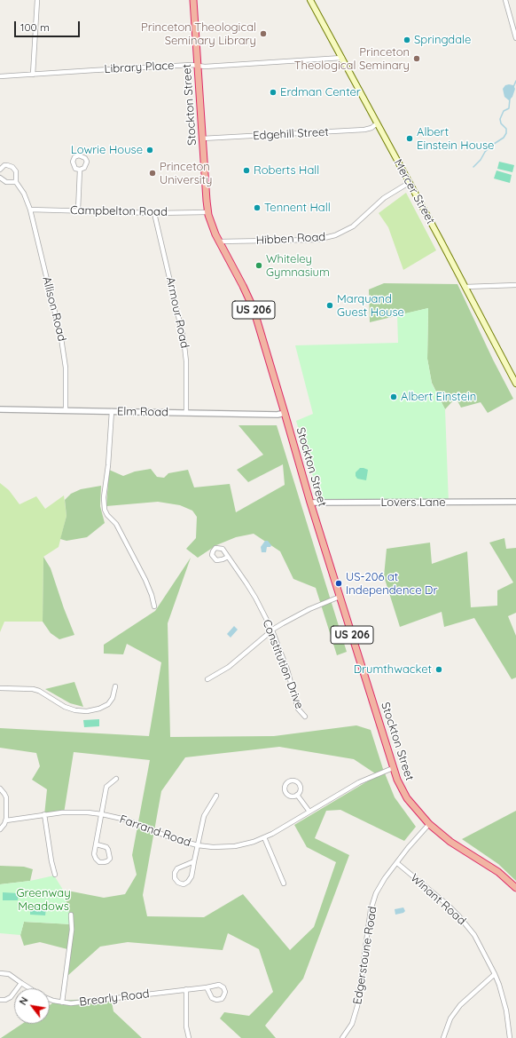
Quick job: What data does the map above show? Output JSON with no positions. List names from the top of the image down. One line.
{"streets":{"highway":["Stockton Street","US 206"],"main road":["Mercer Street"],"street":["Library Place","Edgehill Street","Campbelton Road","Hibben Road","Allison Road","Armour Road","Elm Road","Lovers Lane","Constitution Drive","Farrand Road","Winant Road","Edgerstoune Road","Brearly Road"]},"crossings":[["Library Place","Stockton Street"],["Library Place","Mercer Street"],["Stockton Street","Edgehill Street"],["Stockton Street","Campbelton Road"],["Stockton Street","Hibben Road"],["Stockton Street","Elm Road"],["Stockton Street","Lovers Lane"],["Stockton Street","Farrand Road"],["Stockton Street","Edgerstoune Road"],["Edgehill Street","Mercer Street"],["Mercer Street","Hibben Road"],["Campbelton Road","Allison Road"],["Campbelton Road","Armour Road"],["Allison Road","Elm Road"],["Armour Road","Elm Road"],["Winant Road","Edgerstoune Road"]],"parks":["Greenway Meadows"],"places":["Princeton Theological Seminary Library","Springdale","Princeton Theological Seminary","Erdman Center","Albert Einstein House","Lowrie House","Roberts Hall","Princeton University","Tennent Hall","Whiteley Gymnasium","Marquand Guest House","Albert Einstein","US-206 at Independence Dr","Drumthwacket"],"scale_bar":"100 m","north":"top left"}
